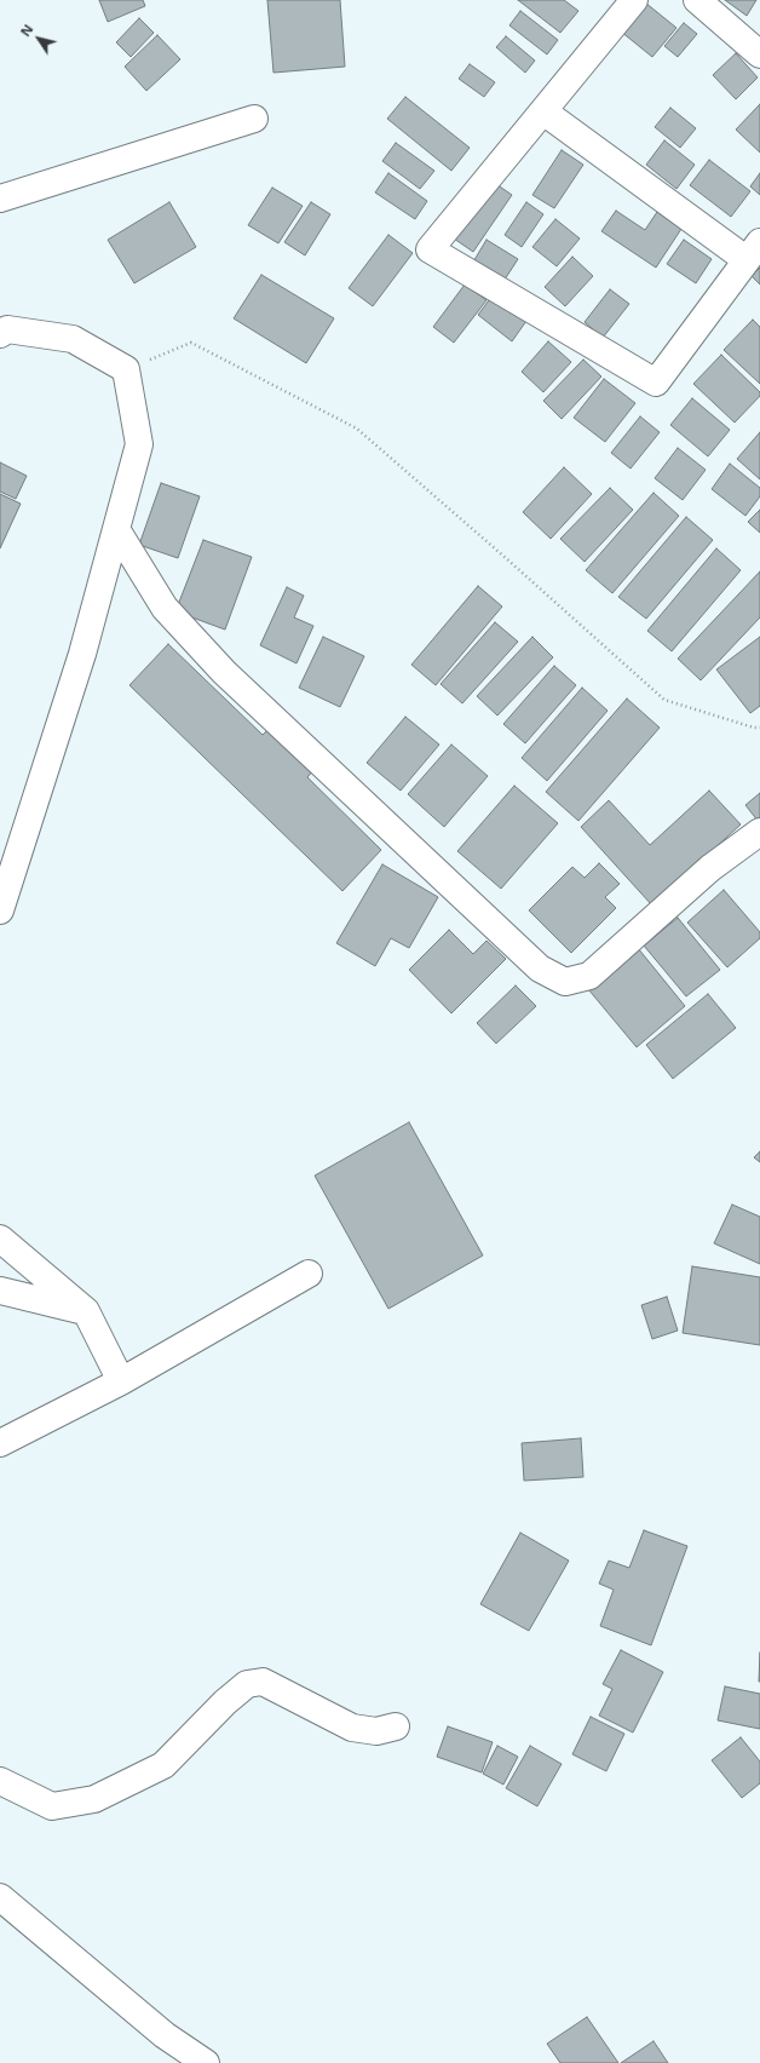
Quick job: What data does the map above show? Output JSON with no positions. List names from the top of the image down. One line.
{"north":"top left"}
